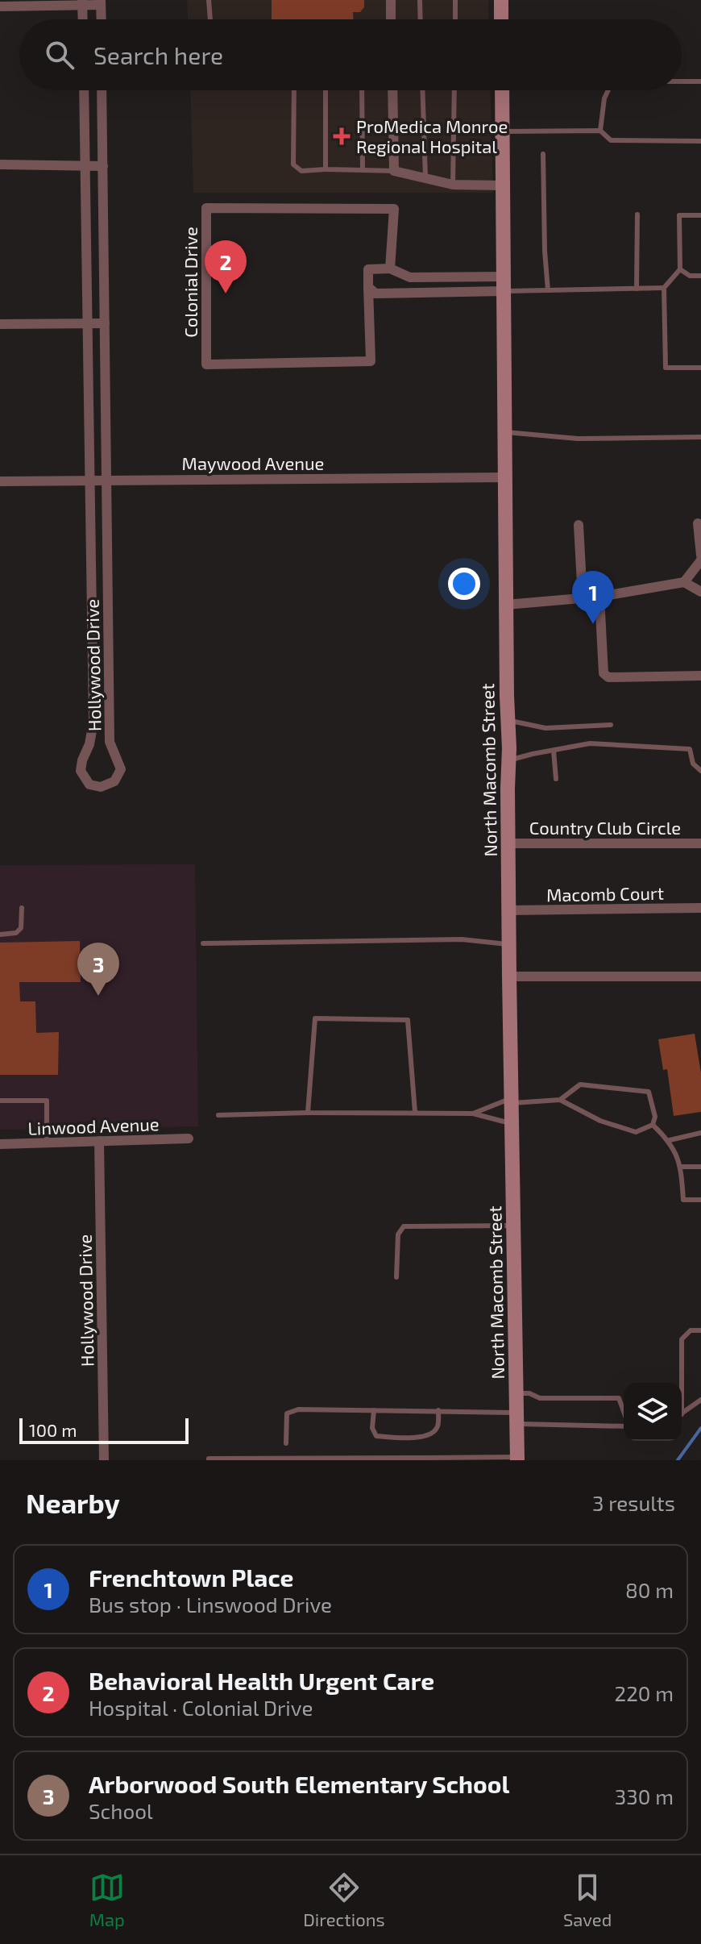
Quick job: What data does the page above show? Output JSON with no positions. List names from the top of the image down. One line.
{"streets":{"street":["Colonial Drive","Maywood Avenue","Hollywood Drive","North Macomb Street","Country Club Circle","Macomb Court","Linwood Avenue"]},"crossings":[["Maywood Avenue","Hollywood Drive"],["Maywood Avenue","North Macomb Street"],["Hollywood Drive","Linwood Avenue"],["North Macomb Street","Country Club Circle"],["North Macomb Street","Macomb Court"]],"places":{"health":["ProMedica Monroe Regional Hospital"]},"scale_bar":"100 m","page":{"search":"Search here","pins":["2","1","3"],"scale":"100 m","heading":["Nearby","3 results"],"list":[{"mark":"1","name":"Frenchtown Place","note":"Bus stop · Linswood Drive","value":"80 m"},{"mark":"2","name":"Behavioral Health Urgent Care","note":"Hospital · Colonial Drive","value":"220 m"},{"mark":"3","name":"Arborwood South Elementary School","note":"School","value":"330 m"}],"nav":["Map","Directions","Saved"]}}
